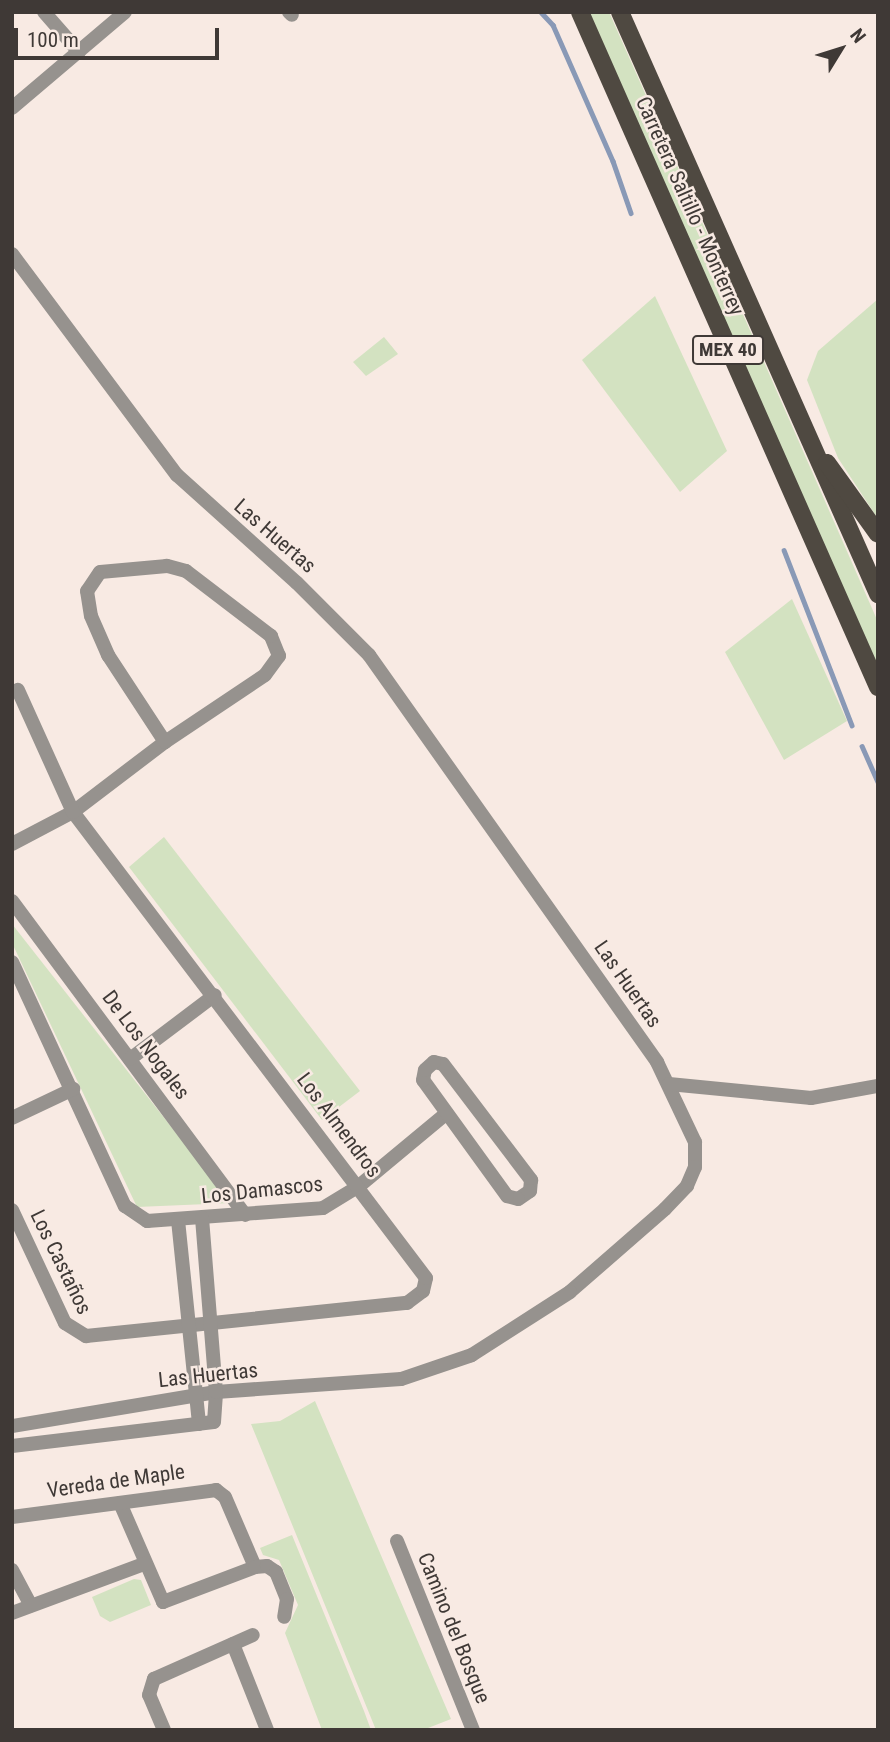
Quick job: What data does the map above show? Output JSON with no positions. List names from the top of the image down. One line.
{"streets":{"main road":["Carretera Saltillo - Monterrey","MEX 40"],"street":["Las Huertas","De Los Nogales","Los Almendros","Los Damascos","Los Castaños","Vereda de Maple","Camino del Bosque"]},"crossings":[["De Los Nogales","Los Damascos"],["Los Almendros","Los Damascos"],["Los Almendros","Los Castaños"]],"scale_bar":"100 m","north":"top right"}
